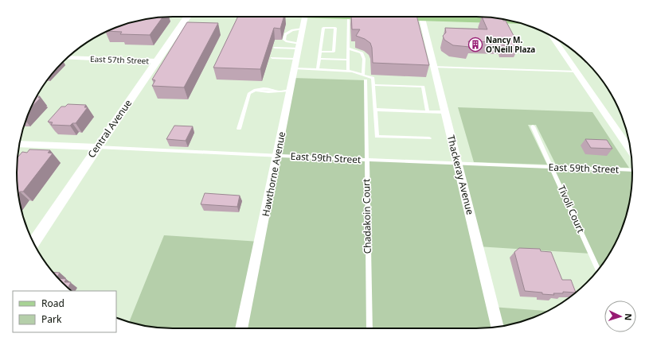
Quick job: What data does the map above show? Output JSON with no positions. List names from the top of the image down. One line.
{"streets":{"street":["East 57th Street","Central Avenue","East 59th Street","Hawthorne Avenue","Thackeray Avenue"],"lane":["Tivoli Court","Chadakoin Court"]},"crossings":[["East 57th Street","Central Avenue"],["Central Avenue","East 59th Street"],["East 59th Street","Hawthorne Avenue"],["East 59th Street","Thackeray Avenue"],["East 59th Street","Tivoli Court"],["East 59th Street","Chadakoin Court"]],"places":{"building":["Nancy M. O'Neill Plaza"]},"legend":["Road","Park"],"north":"right"}
